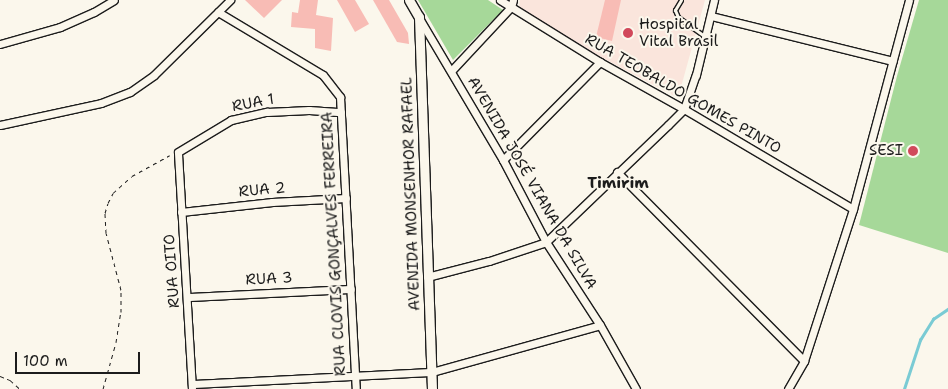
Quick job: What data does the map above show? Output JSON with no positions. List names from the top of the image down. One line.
{"streets":{"main road":["AVENIDA MONSENHOR RAFAEL"],"street":["RUA TEOBALDO GOMES PINTO","RUA 1","AVENIDA JOSÉ VIANA DA SILVA","RUA 2","RUA CLOVIS GONÇALVES FERREIRA","RUA OITO","RUA 3"]},"crossings":[["RUA 1","RUA CLOVIS GONÇALVES FERREIRA"],["RUA 1","RUA OITO"],["AVENIDA JOSÉ VIANA DA SILVA","AVENIDA MONSENHOR RAFAEL"],["RUA 2","RUA CLOVIS GONÇALVES FERREIRA"],["RUA 2","RUA OITO"],["RUA CLOVIS GONÇALVES FERREIRA","RUA 3"],["RUA OITO","RUA 3"]],"districts":["Timirim"],"places":["Hospital Vital Brasil","SESI"],"scale_bar":"100 m"}
